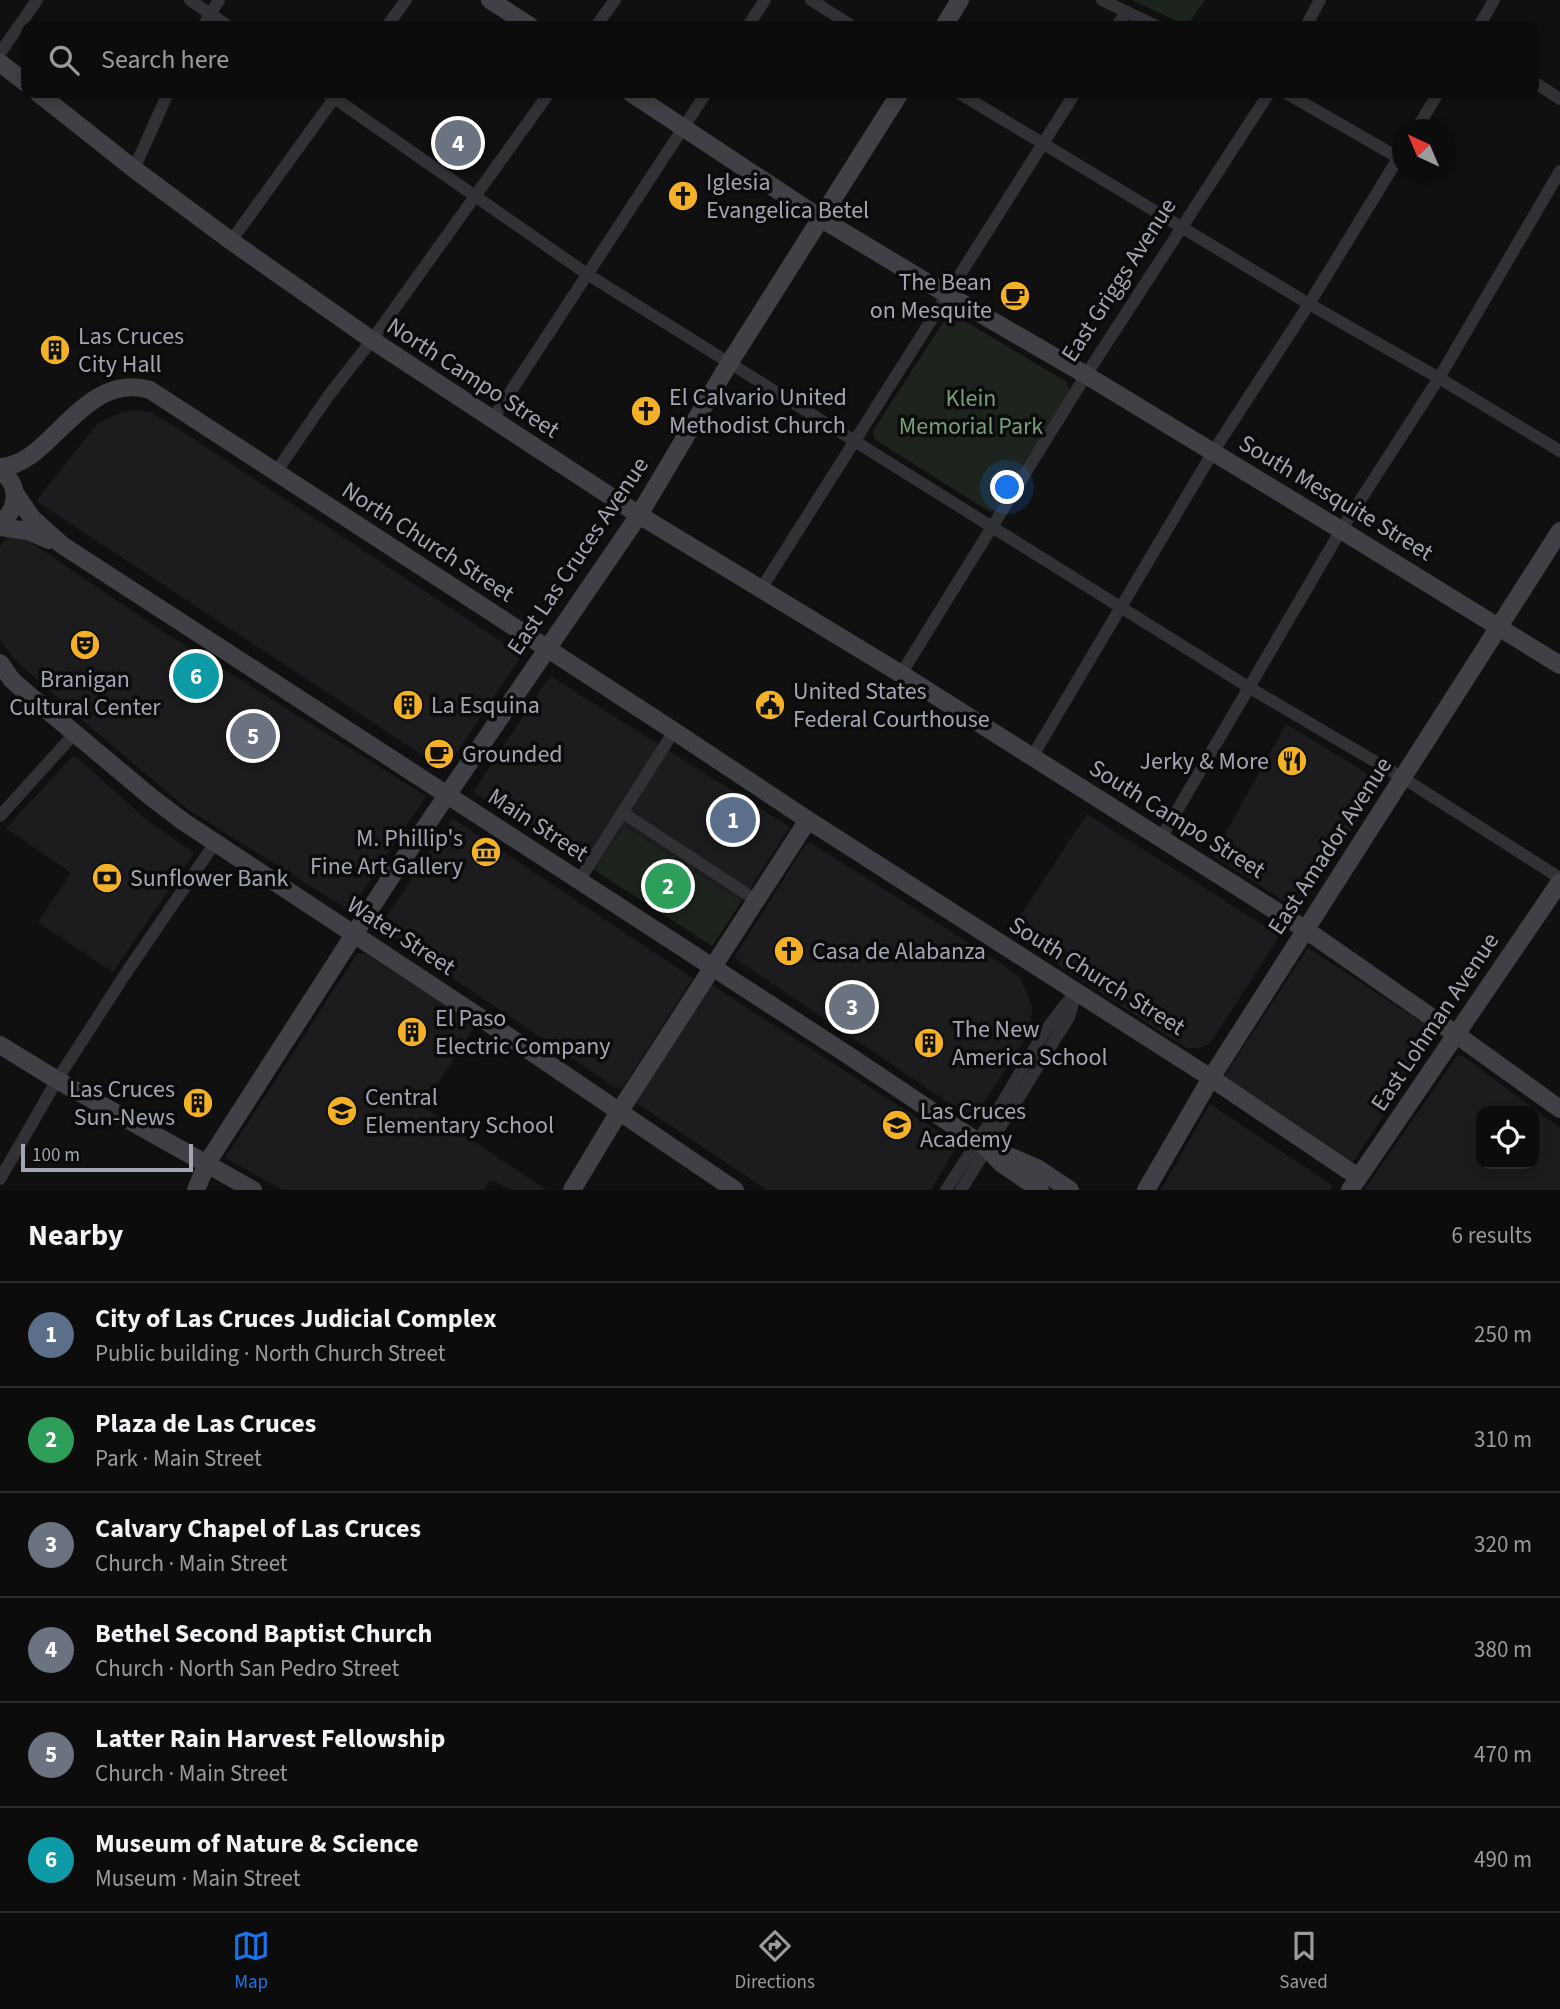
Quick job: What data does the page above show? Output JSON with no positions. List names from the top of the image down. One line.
{"streets":{"street":["East Griggs Avenue","North Campo Street","South Mesquite Street","North Church Street","East Las Cruces Avenue","South Campo Street","Main Street","East Amador Avenue","Water Street","South Church Street","East Lohman Avenue"]},"crossings":[["East Griggs Avenue","North Campo Street"],["East Griggs Avenue","South Mesquite Street"],["East Griggs Avenue","South Campo Street"],["North Campo Street","East Las Cruces Avenue"],["North Campo Street","South Campo Street"],["South Mesquite Street","East Las Cruces Avenue"],["South Mesquite Street","East Amador Avenue"],["North Church Street","East Las Cruces Avenue"],["North Church Street","Main Street"],["North Church Street","South Church Street"],["East Las Cruces Avenue","Main Street"],["East Las Cruces Avenue","Water Street"],["South Campo Street","East Amador Avenue"],["South Campo Street","East Lohman Avenue"],["East Amador Avenue","South Church Street"],["South Church Street","East Lohman Avenue"]],"parks":["Klein Memorial Park"],"places":{"church":["Iglesia Evangelica Betel","El Calvario United Methodist Church","Casa de Alabanza"],"cafe":["The Bean on Mesquite","Grounded"],"building":["Las Cruces City Hall","La Esquina","El Paso Electric Company","The New America School","Las Cruces Sun-News"],"theatre":["Branigan Cultural Center"],"public building":["United States Federal Courthouse"],"restaurant":["Jerky & More"],"museum":["M. Phillip's Fine Art Gallery"],"bank":["Sunflower Bank"],"school or university":["Central Elementary School","Las Cruces Academy"]},"scale_bar":"100 m","north":"top left","page":{"search":"Search here","pins":["4","6","5","1","2","3"],"scale":"100 m","heading":["Nearby","6 results"],"list":[{"mark":"1","name":"City of Las Cruces Judicial Complex","note":"Public building · North Church Street","value":"250 m"},{"mark":"2","name":"Plaza de Las Cruces","note":"Park · Main Street","value":"310 m"},{"mark":"3","name":"Calvary Chapel of Las Cruces","note":"Church · Main Street","value":"320 m"},{"mark":"4","name":"Bethel Second Baptist Church","note":"Church · North San Pedro Street","value":"380 m"},{"mark":"5","name":"Latter Rain Harvest Fellowship","note":"Church · Main Street","value":"470 m"},{"mark":"6","name":"Museum of Nature & Science","note":"Museum · Main Street","value":"490 m"}],"nav":["Map","Directions","Saved"]}}
